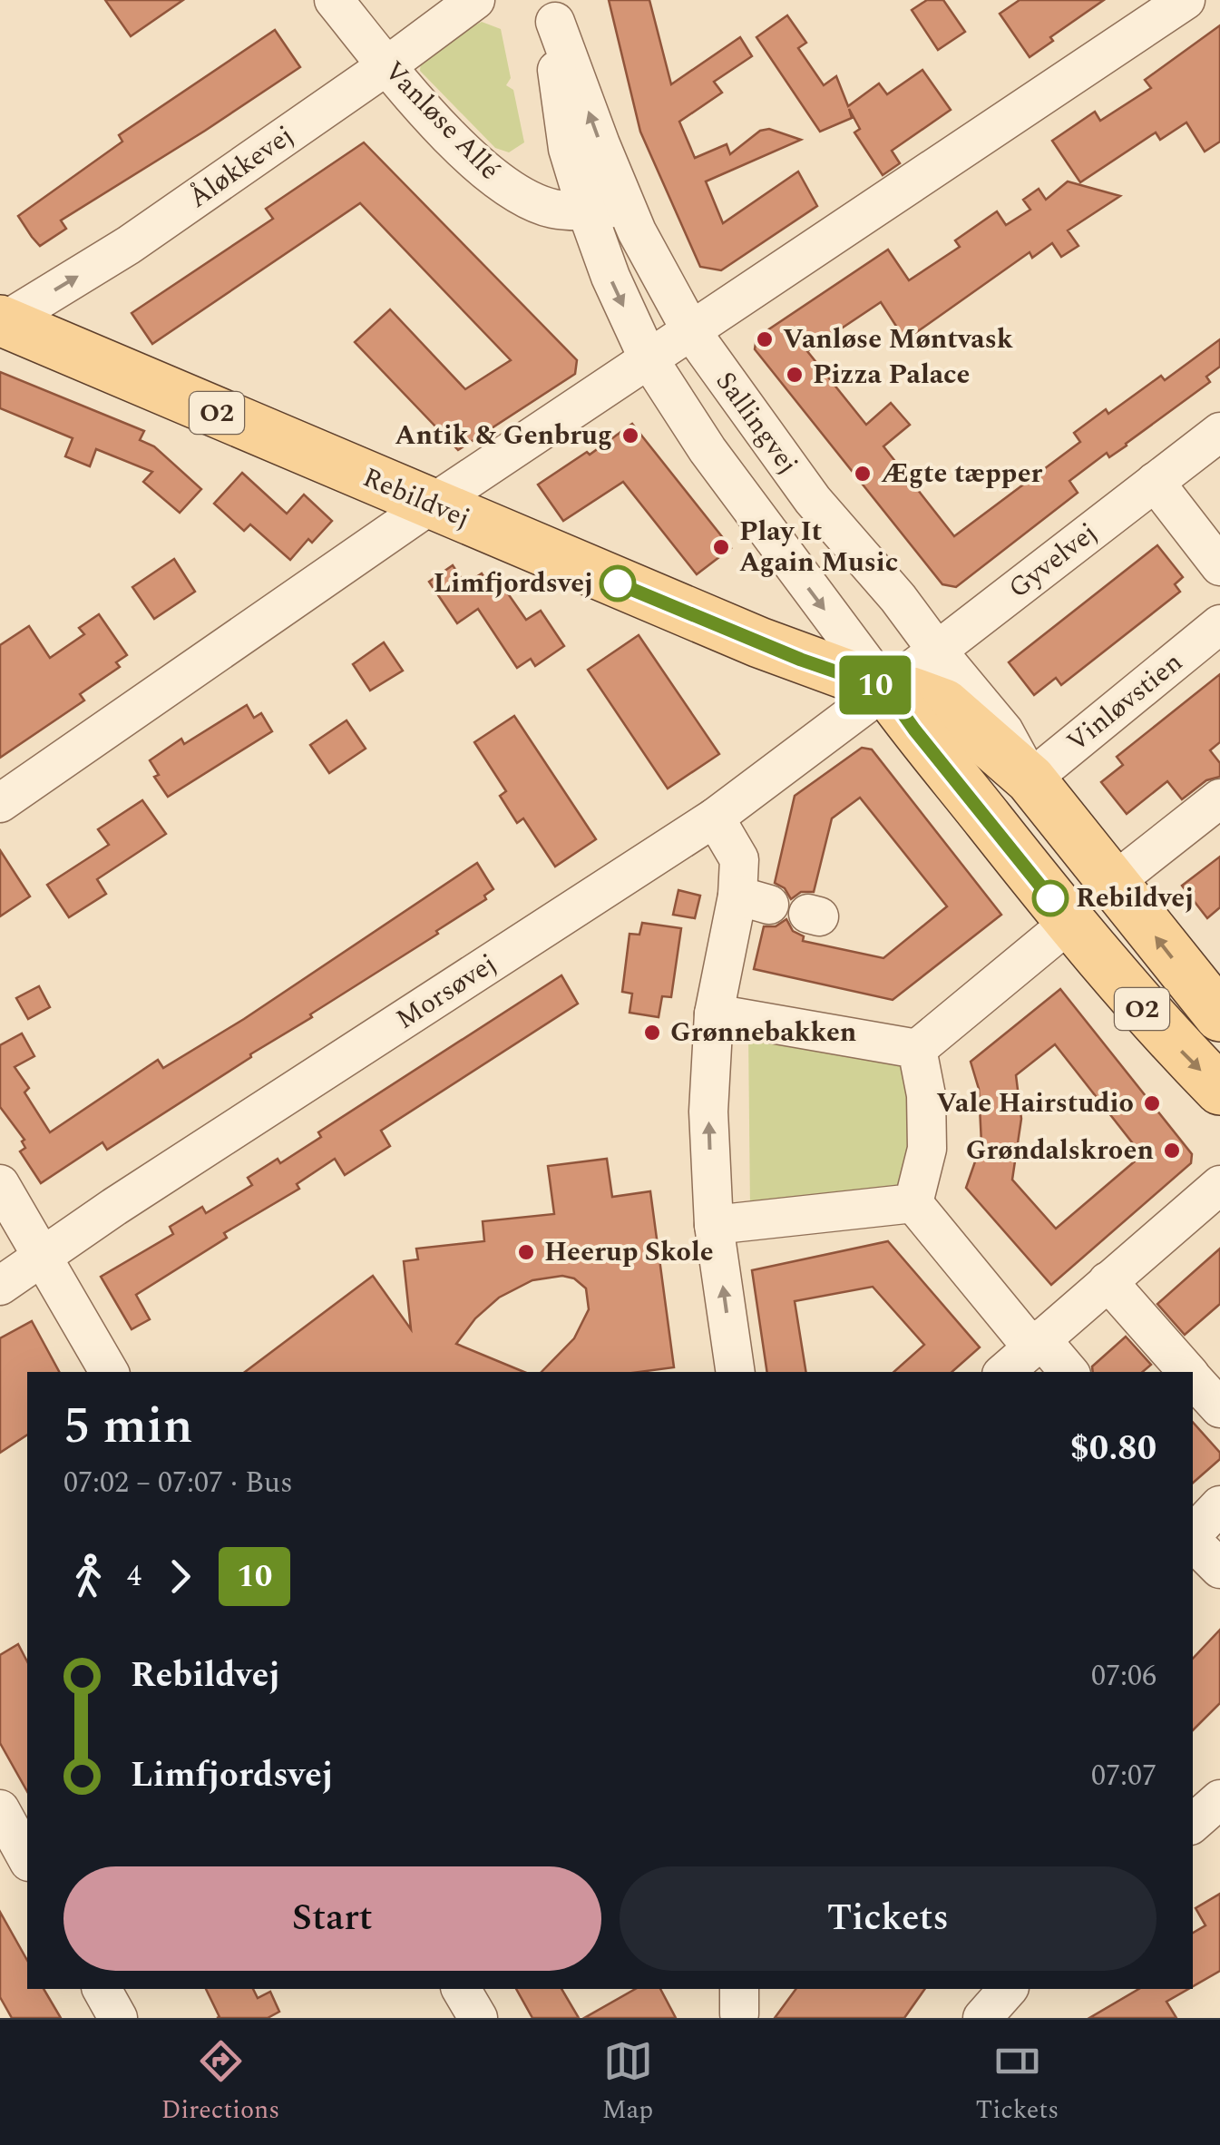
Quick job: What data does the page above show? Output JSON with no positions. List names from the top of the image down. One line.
{"streets":{"main road":["O2","Sallingvej","Rebildvej"],"street":["Vanløse Allé","Åløkkevej","Gyvelvej","Vinløvstien","Morsøvej"]},"crossings":[["Vanløse Allé","Åløkkevej"],["Vanløse Allé","Sallingvej"],["Åløkkevej","Rebildvej"],["Sallingvej","Rebildvej"],["Sallingvej","Gyvelvej"],["Sallingvej","Vinløvstien"],["Sallingvej","Morsøvej"],["Rebildvej","Gyvelvej"],["Rebildvej","Morsøvej"],["Gyvelvej","Morsøvej"]],"one_way":["Åløkkevej"],"places":["Vanløse Møntvask","Pizza Palace","Antik & Genbrug","Ægte tæpper","Play It Again Music","Limfjordsvej","Rebildvej","Grønnebakken","Vale Hairstudio","Grøndalskroen","Heerup Skole"],"lines":["bus line 10"],"page":{"on_map":"10","heading":["5 min","07:02 – 07:07 · Bus","$0.80"],"legs":["4","10"],"list":[{"name":"Rebildvej","value":"07:06"},{"name":"Limfjordsvej","value":"07:07"}],"buttons":["Start","Tickets"],"tabs":["Directions","Map","Tickets"]}}
